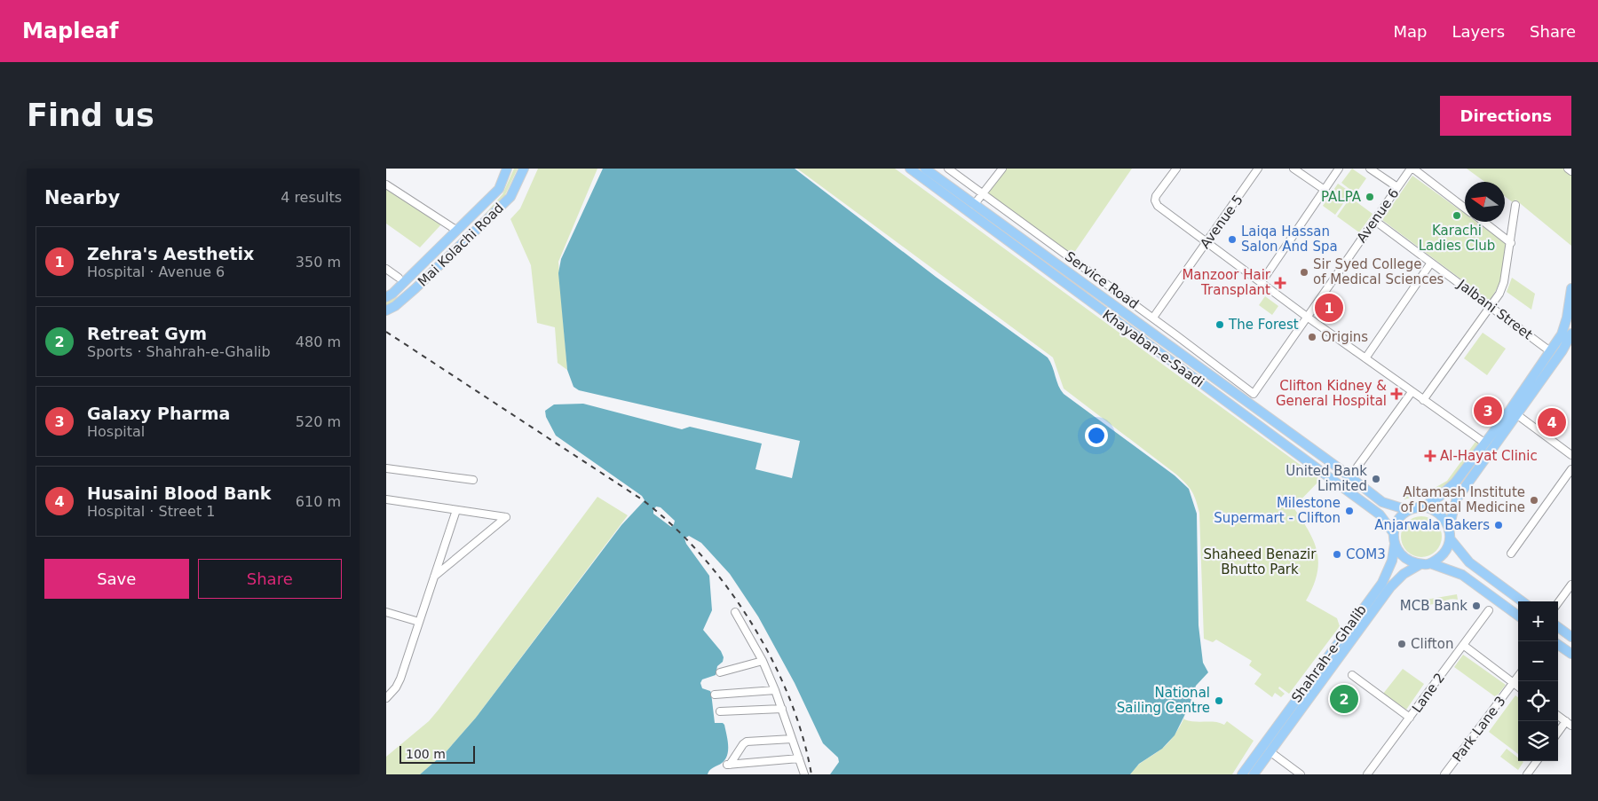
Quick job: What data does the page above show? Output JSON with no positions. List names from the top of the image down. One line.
{"streets":{"main road":["Mai Kolachi Road","Khayaban-e-Saadi","Shahrah-e-Ghalib"],"street":["Avenue 6","Avenue 5","Service Road","Jalbani Street","Lane 2","Park Lane 3"]},"crossings":[["Avenue 6","Service Road"],["Avenue 6","Jalbani Street"],["Avenue 5","Service Road"],["Khayaban-e-Saadi","Shahrah-e-Ghalib"]],"parks":["Shaheed Benazir Bhutto Park"],"places":{"other":["PALPA","Karachi Ladies Club","Laiqa Hassan Salon And Spa","Sir Syed College of Medical Sciences","The Forest","Origins","United Bank Limited","Altamash Institute of Dental Medicine","Milestone Supermart - Clifton","Anjarwala Bakers","COM3","MCB Bank","Clifton","National Sailing Centre"],"health":["Manzoor Hair Transplant","Clifton Kidney & General Hospital","Al-Hayat Clinic"]},"scale_bar":"100 m","north":"left","page":{"header":"Mapleaf","nav":["Map","Layers","Share"],"buttons":["Directions",["Save","Share"]],"title":"Find us","heading":["Nearby","4 results"],"list":[{"mark":"1","name":"Zehra's Aesthetix","note":"Hospital · Avenue 6","value":"350 m"},{"mark":"2","name":"Retreat Gym","note":"Sports · Shahrah-e-Ghalib","value":"480 m"},{"mark":"3","name":"Galaxy Pharma","note":"Hospital","value":"520 m"},{"mark":"4","name":"Husaini Blood Bank","note":"Hospital · Street 1","value":"610 m"}],"pins":["1","3","4","2"],"map_buttons":["+","−"],"scale":"100 m"}}
